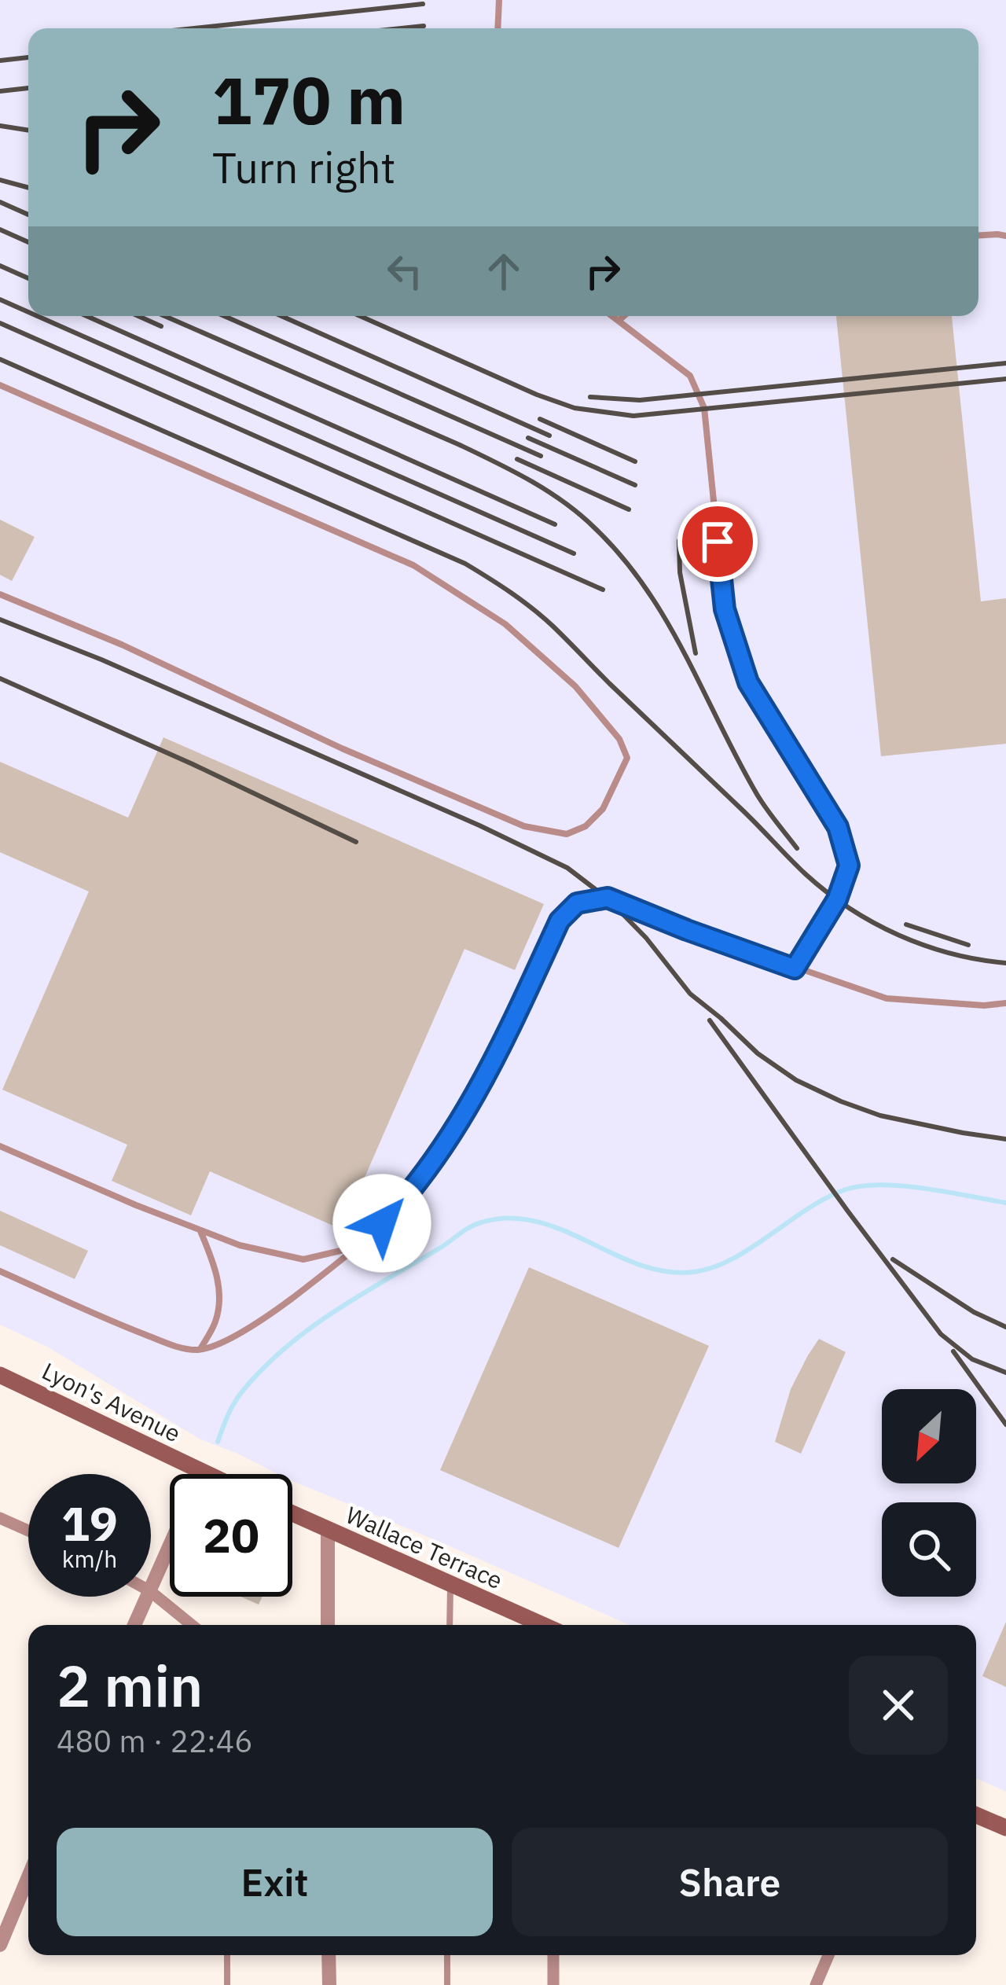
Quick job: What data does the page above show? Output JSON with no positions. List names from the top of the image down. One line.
{"streets":{"main road":["Lyon's Avenue","Wallace Terrace"]},"north":"bottom left","page":{"turn":["170 m","Turn right"],"speed":"19 km/h","limit":"20","heading":["2 min","480 m · 22:46"],"buttons":["Exit","Share"]}}
